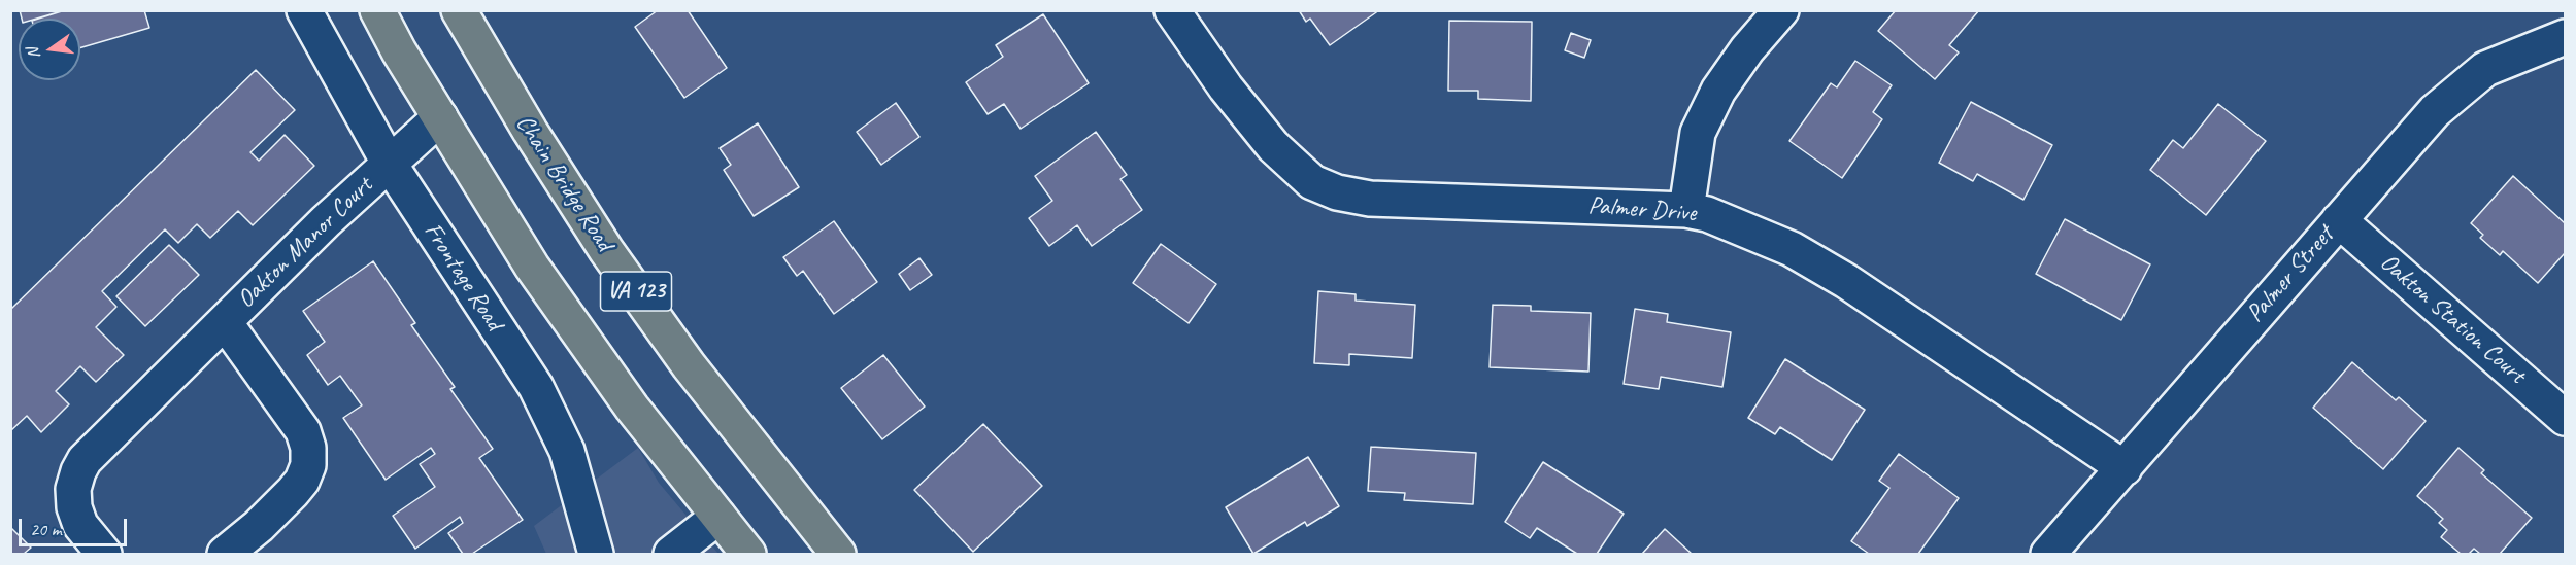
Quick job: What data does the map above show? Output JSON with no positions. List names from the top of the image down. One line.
{"streets":{"main road":["Chain Bridge Road","VA 123"],"street":["Palmer Drive","Oakton Manor Court","Palmer Street","Frontage Road","Oakton Station Court"]},"crossings":[["Palmer Drive","Palmer Street"],["Oakton Manor Court","Frontage Road"],["Oakton Manor Court","VA 123"],["Palmer Street","Oakton Station Court"]],"scale_bar":"20 m","north":"left"}
